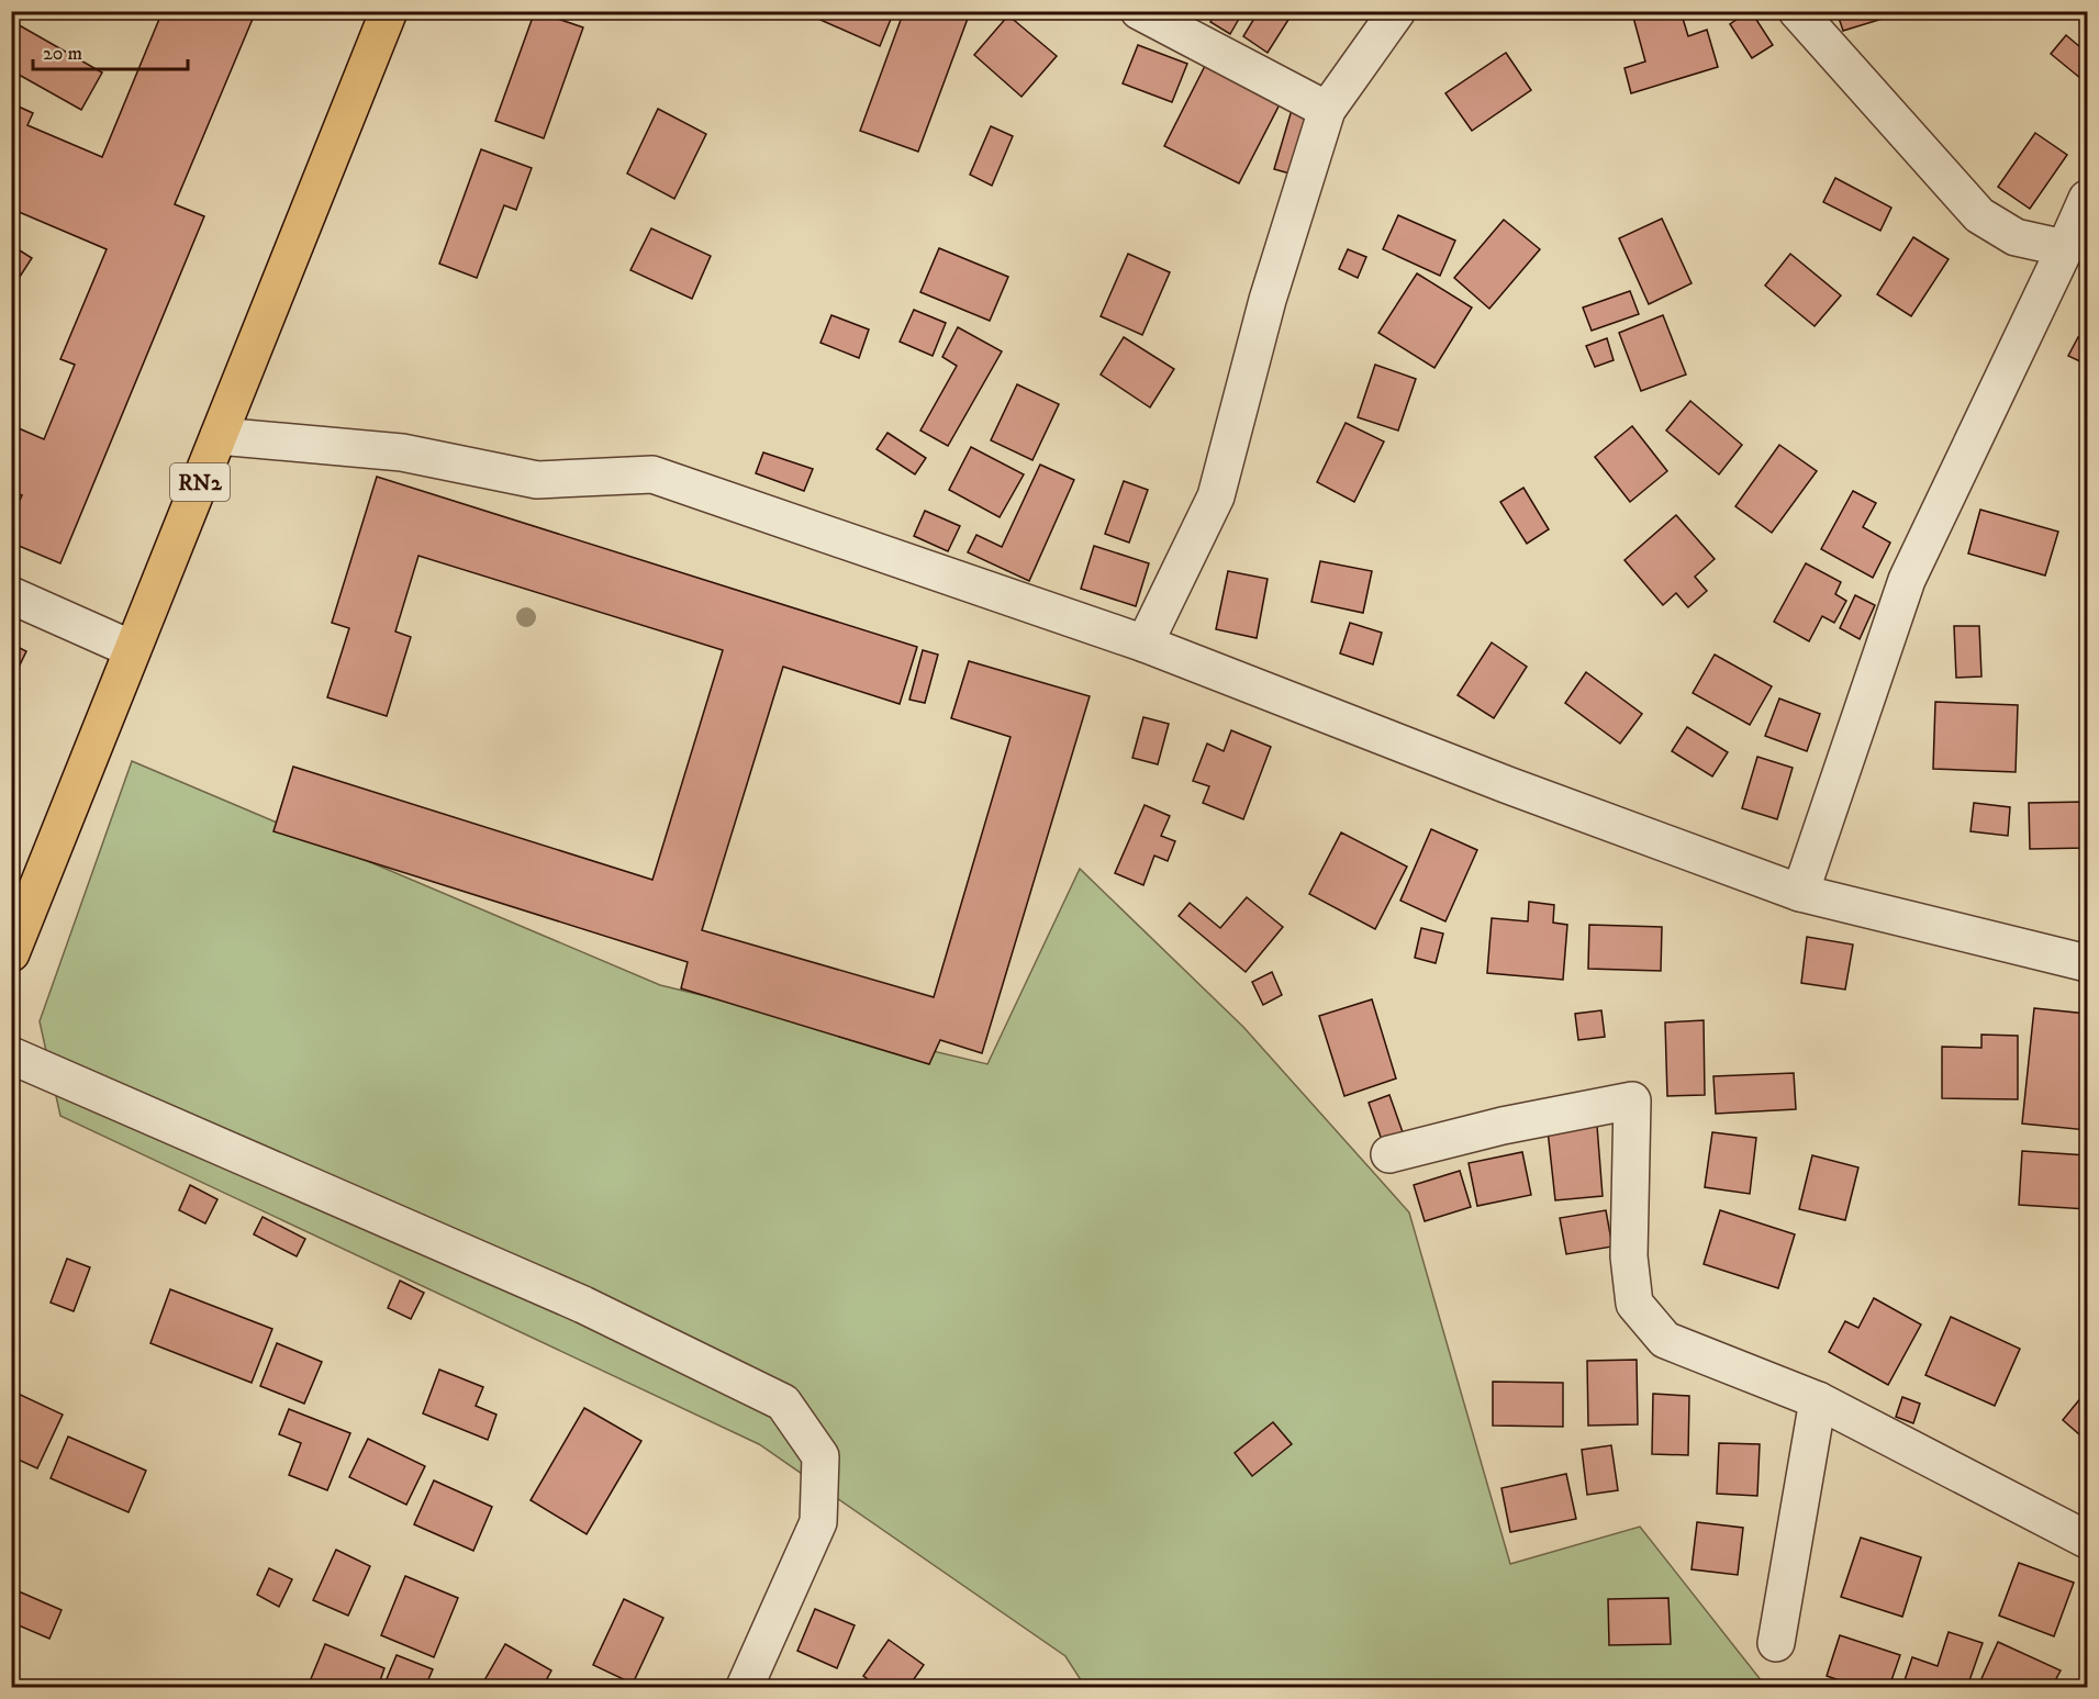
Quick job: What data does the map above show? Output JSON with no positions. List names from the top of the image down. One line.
{"streets":{"highway":["RN2"]},"scale_bar":"20 m"}
